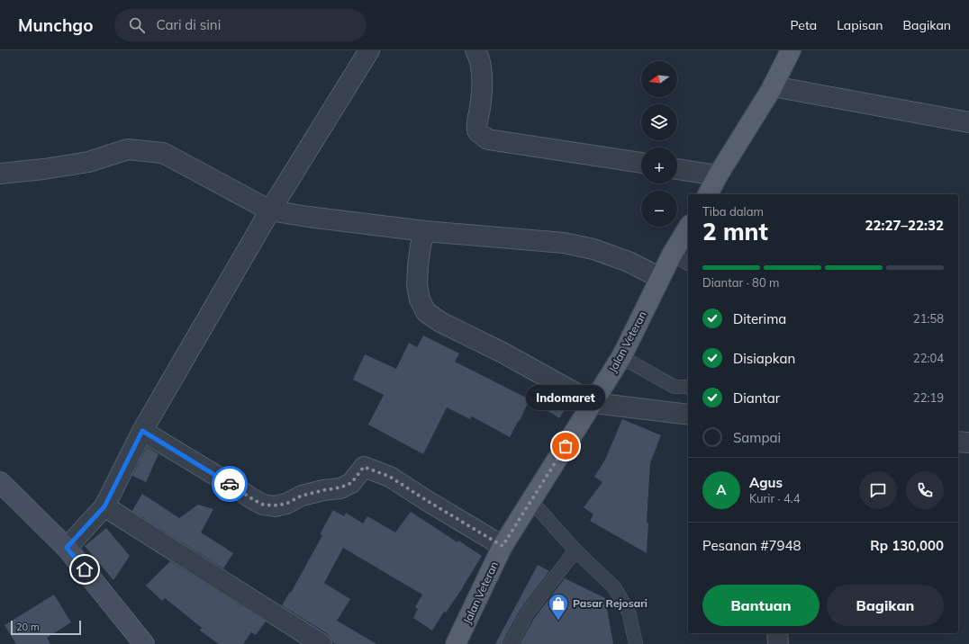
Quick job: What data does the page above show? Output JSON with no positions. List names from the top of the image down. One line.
{"streets":{"main road":["Jalan Veteran"]},"places":{"other":["Indomaret"],"shop":["Pasar Rejosari"]},"scale_bar":"20 m","north":"left","page":{"header":"Munchgo","search":"Cari di sini","nav":["Peta","Lapisan","Bagikan"],"map_buttons":["+","−"],"heading":["2 mnt","Tiba dalam","22:27–22:32"],"panel":["Agus","Kurir · 4.4","Pesanan #7948","Rp 130,000"],"bar":"Diantar · 80 m","list":[["Diterima","21:58"],["Disiapkan","22:04"],["Diantar","22:19"],"Sampai"],"bubble":"Indomaret","round":"A","buttons":["Bantuan","Bagikan"],"scale":"20 m"}}
